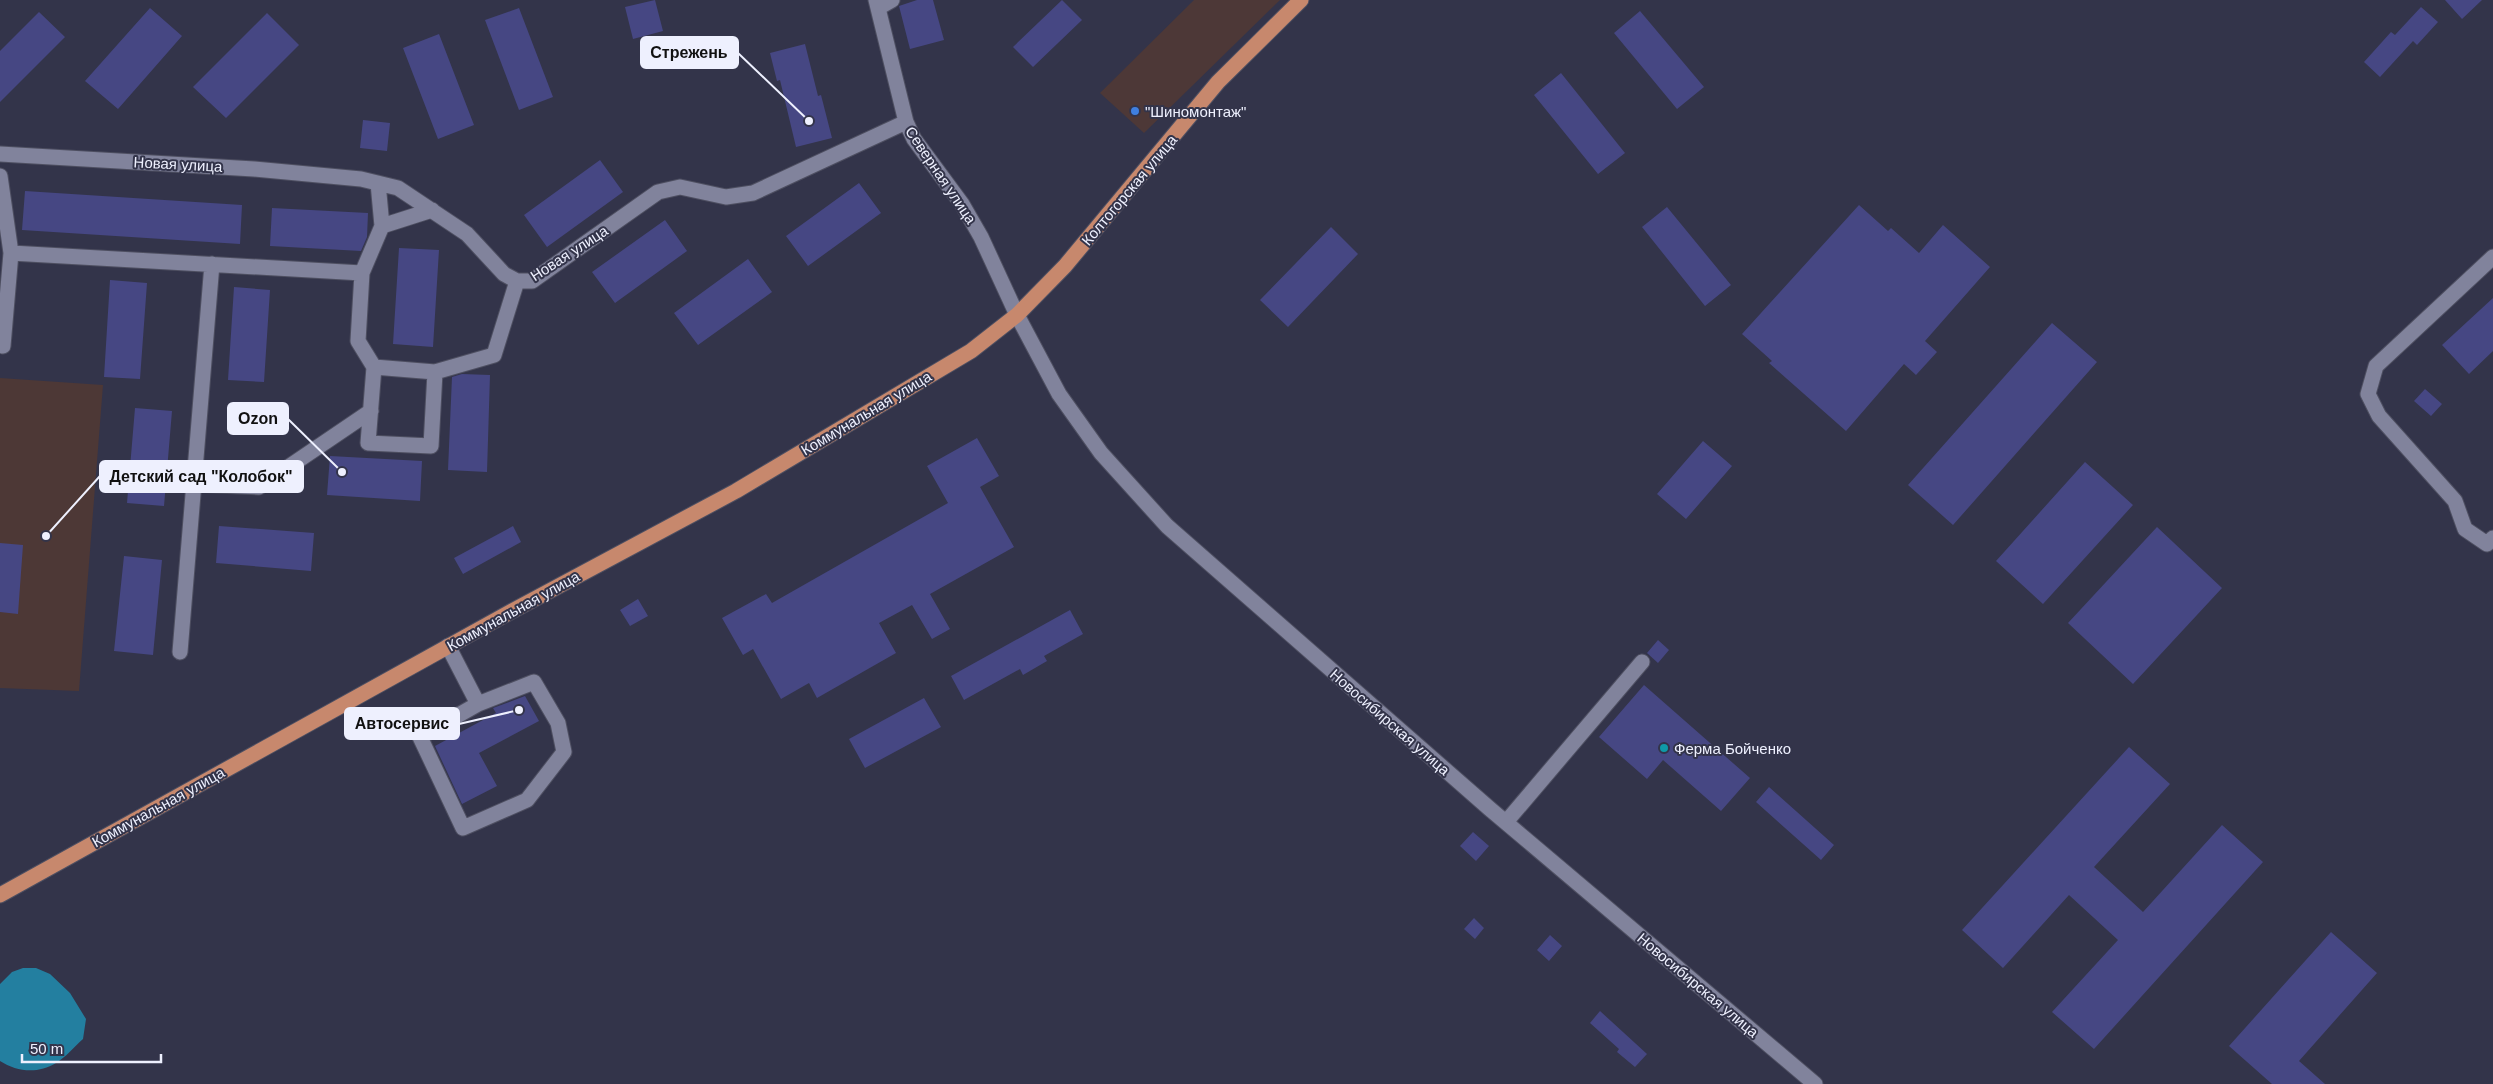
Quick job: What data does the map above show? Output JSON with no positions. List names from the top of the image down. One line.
{"streets":{"main road":["Колтогорская улица","Коммунальная улица"],"street":["Новая улица","Северная улица","Новосибирская улица"]},"crossings":[["Новая улица","Северная улица"],["Северная улица","Колтогорская улица"],["Северная улица","Коммунальная улица"],["Северная улица","Новосибирская улица"],["Колтогорская улица","Коммунальная улица"],["Колтогорская улица","Новосибирская улица"],["Коммунальная улица","Новосибирская улица"]],"places":["\"Шиномонтаж\"","Стрежень","Ozon","Детский сад \"Колобок\"","Автосервис","Ферма Бойченко"],"scale_bar":"50 m"}
